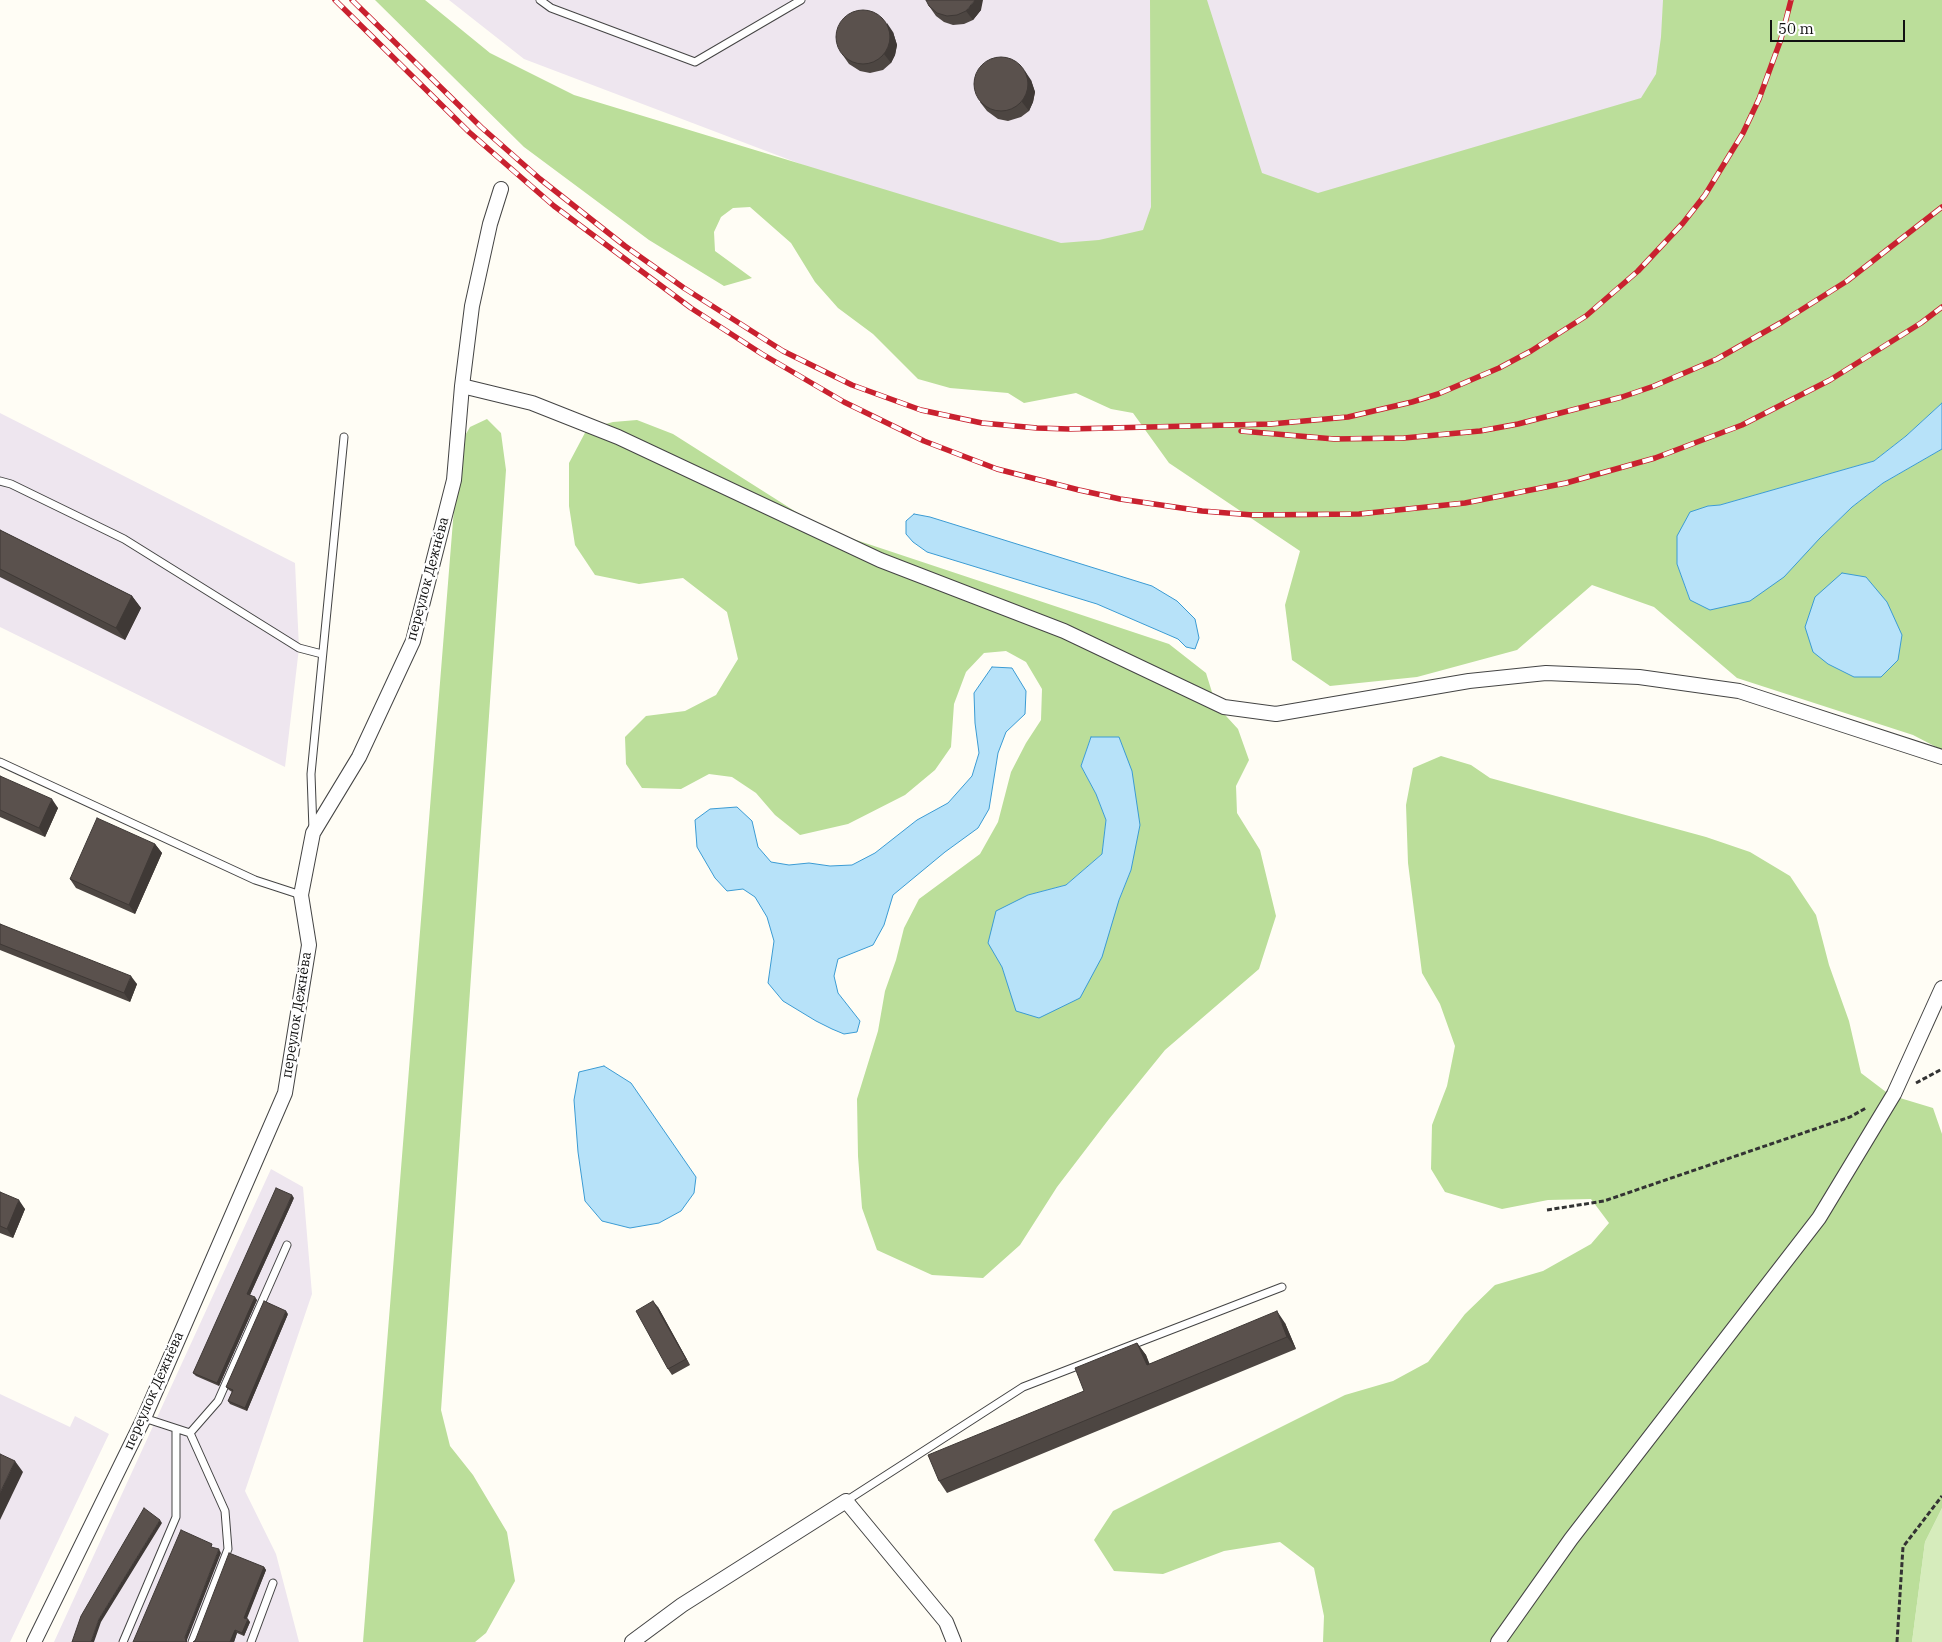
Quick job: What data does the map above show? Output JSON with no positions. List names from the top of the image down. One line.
{"streets":{"street":["переулок Дежнёва"]},"scale_bar":"50 m"}
